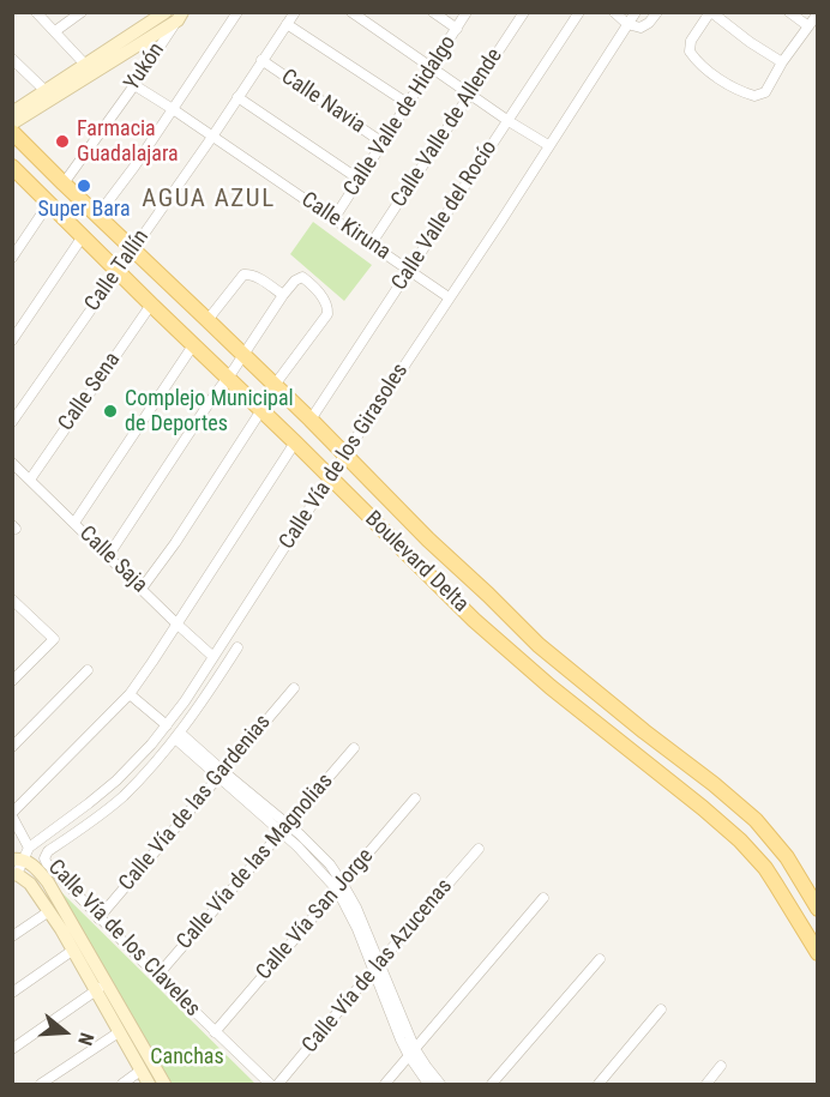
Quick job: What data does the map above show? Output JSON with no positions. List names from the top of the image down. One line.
{"streets":{"main road":["Boulevard Delta"],"street":["Yukón","Calle Navia","Calle Valle de Hidalgo","Calle Valle de Allende","Calle Valle del Rocío","Calle Kiruna","Calle Tallín","Calle Sena","Calle Vía de los Girasoles","Calle Saja","Calle Vía de las Gardenias","Calle Vía de las Magnolias","Calle Vía San Jorge","Calle Vía de los Claveles","Calle Vía de las Azucenas"]},"crossings":[["Yukón","Calle Kiruna"],["Yukón","Boulevard Delta"],["Calle Navia","Calle Valle de Hidalgo"],["Calle Navia","Calle Tallín"],["Calle Valle de Hidalgo","Calle Kiruna"],["Calle Valle de Allende","Calle Kiruna"],["Calle Valle del Rocío","Calle Kiruna"],["Calle Valle del Rocío","Boulevard Delta"],["Calle Kiruna","Calle Tallín"],["Calle Kiruna","Calle Vía de los Girasoles"],["Calle Tallín","Boulevard Delta"],["Calle Sena","Calle Saja"],["Calle Sena","Boulevard Delta"],["Calle Vía de los Girasoles","Calle Saja"],["Calle Vía de los Girasoles","Boulevard Delta"],["Calle Vía de las Gardenias","Calle Vía de los Claveles"],["Calle Vía de las Magnolias","Calle Vía de los Claveles"],["Calle Vía San Jorge","Calle Vía de los Claveles"]],"districts":["AGUA AZUL"],"parks":["Canchas"],"places":["Farmacia Guadalajara","Super Bara","Complejo Municipal de Deportes"],"north":"right"}
